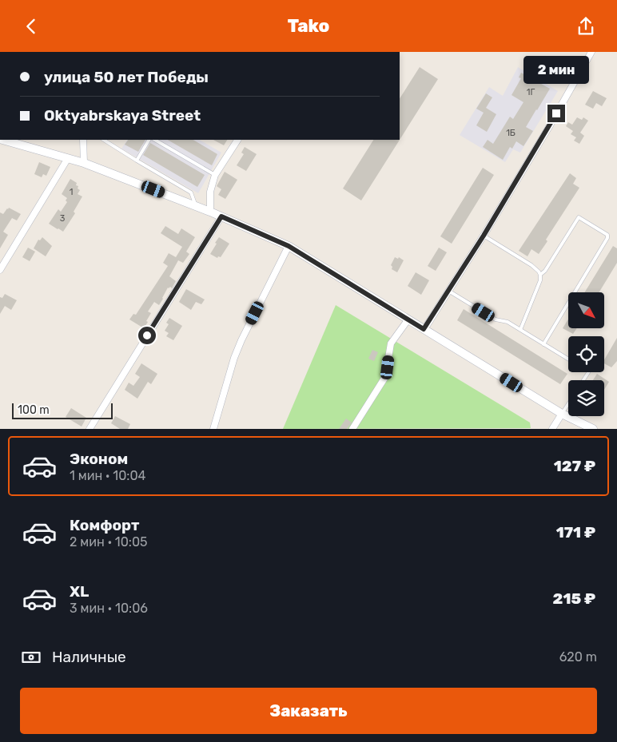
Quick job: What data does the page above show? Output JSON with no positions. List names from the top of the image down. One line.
{"house_numbers":["1Г","1Б","1","3"],"scale_bar":"100 m","north":"bottom right","page":{"header":"Tako","banner":["улица 50 лет Победы","Oktyabrskaya Street"],"bubble":"2 мин","scale":"100 m","list":[{"name":"Эконом","note":"1 мин · 10:04","value":"127 ₽"},{"name":"Комфорт","note":"2 мин · 10:05","value":"171 ₽"},{"name":"XL","note":"3 мин · 10:06","value":"215 ₽"}],"pay":["Наличные","620 m"],"buttons":"Заказать"}}
